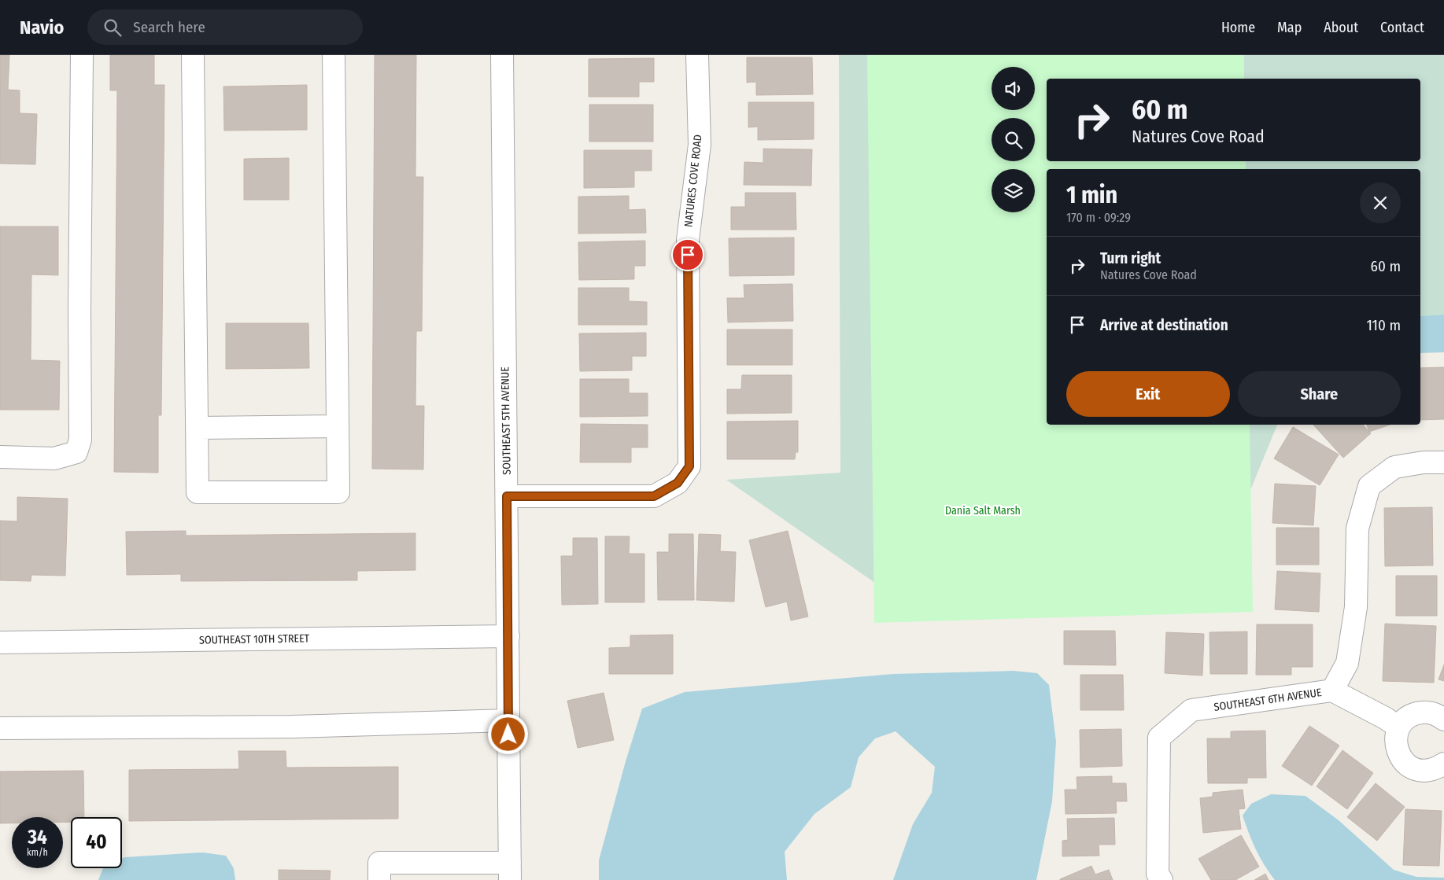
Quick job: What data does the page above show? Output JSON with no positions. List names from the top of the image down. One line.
{"streets":{"street":["NATURES COVE ROAD","SOUTHEAST 5TH AVENUE","SOUTHEAST 10TH STREET","SOUTHEAST 6TH AVENUE"]},"crossings":[["NATURES COVE ROAD","SOUTHEAST 5TH AVENUE"],["SOUTHEAST 5TH AVENUE","SOUTHEAST 10TH STREET"]],"parks":["Dania Salt Marsh"],"page":{"header":"Navio","search":"Search here","nav":["Home","Map","About","Contact"],"turn":["60 m","Natures Cove Road"],"heading":["1 min","170 m · 09:29"],"list":[{"name":"Turn right","note":"Natures Cove Road","value":"60 m"},{"name":"Arrive at destination","value":"110 m"}],"buttons":["Exit","Share"],"speed":"34 km/h","limit":"40"}}
